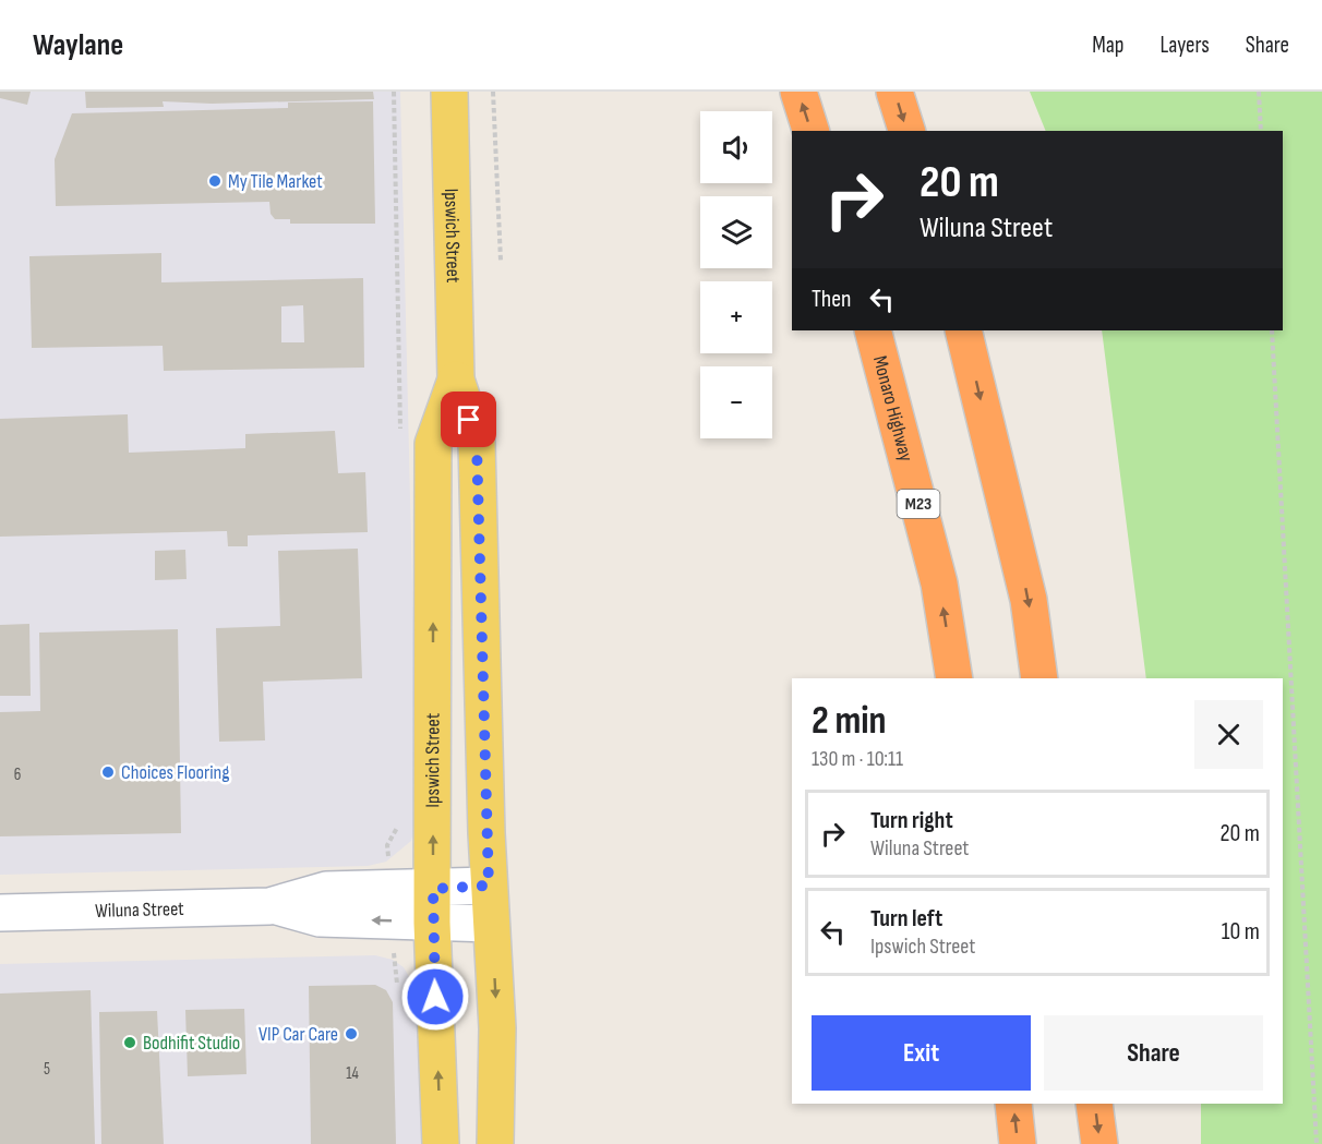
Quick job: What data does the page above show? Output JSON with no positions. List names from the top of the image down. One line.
{"streets":{"highway":["Monaro Highway","M23"],"main road":["Ipswich Street"],"street":["Wiluna Street"]},"crossings":[["Ipswich Street","Wiluna Street"]],"places":["My Tile Market","Choices Flooring","VIP Car Care","Bodhifit Studio"],"house_numbers":["6","5","14"],"page":{"header":"Waylane","nav":["Map","Layers","Share"],"map_buttons":["+","−"],"turn":["20 m","Wiluna Street"],"then":"Then","heading":["2 min","130 m · 10:11"],"list":[{"name":"Turn right","note":"Wiluna Street","value":"20 m"},{"name":"Turn left","note":"Ipswich Street","value":"10 m"}],"buttons":["Exit","Share"]}}
